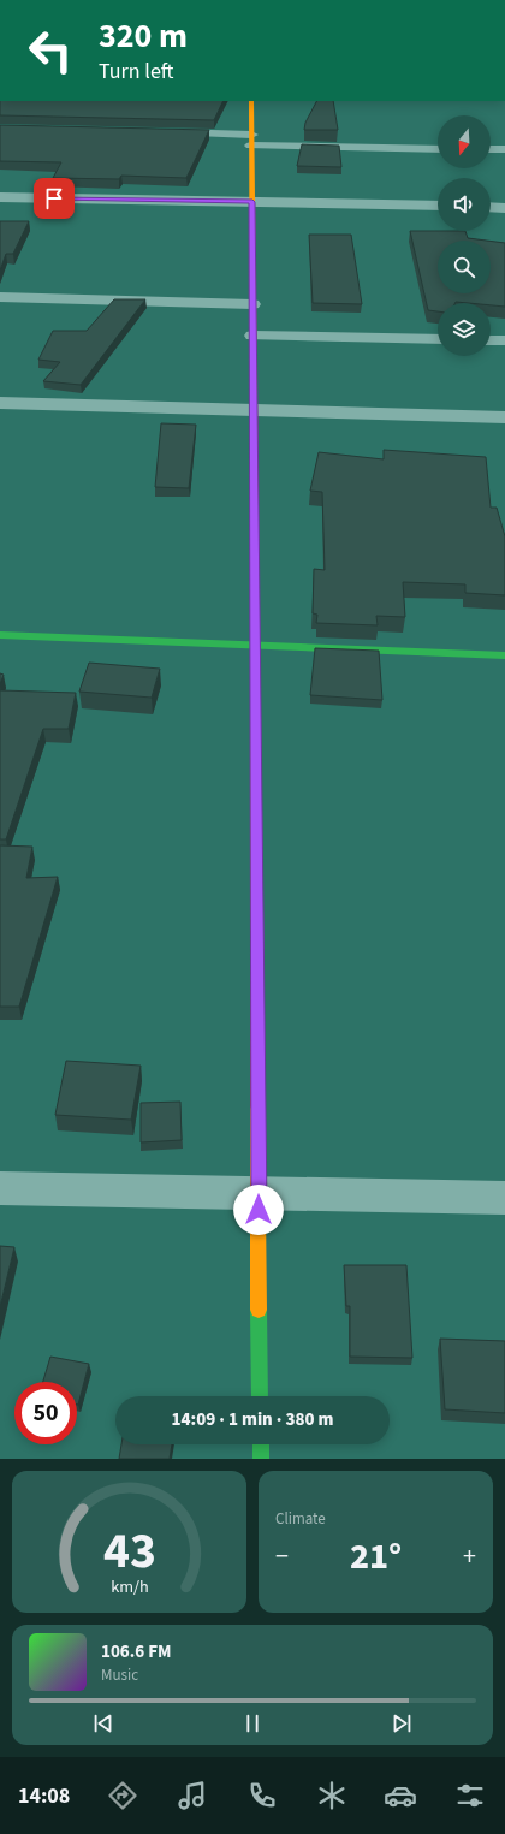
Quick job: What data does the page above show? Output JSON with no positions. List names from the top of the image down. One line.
{"north":"bottom","page":{"turn":["320 m","Turn left"],"limit":"50","trip":"14:09 · 1 min · 380 m","tile":"Climate","heat":["−","21°","+"],"song":["106.6 FM","Music"],"tabs":"14:08","gauge":["43","km/h"]}}
